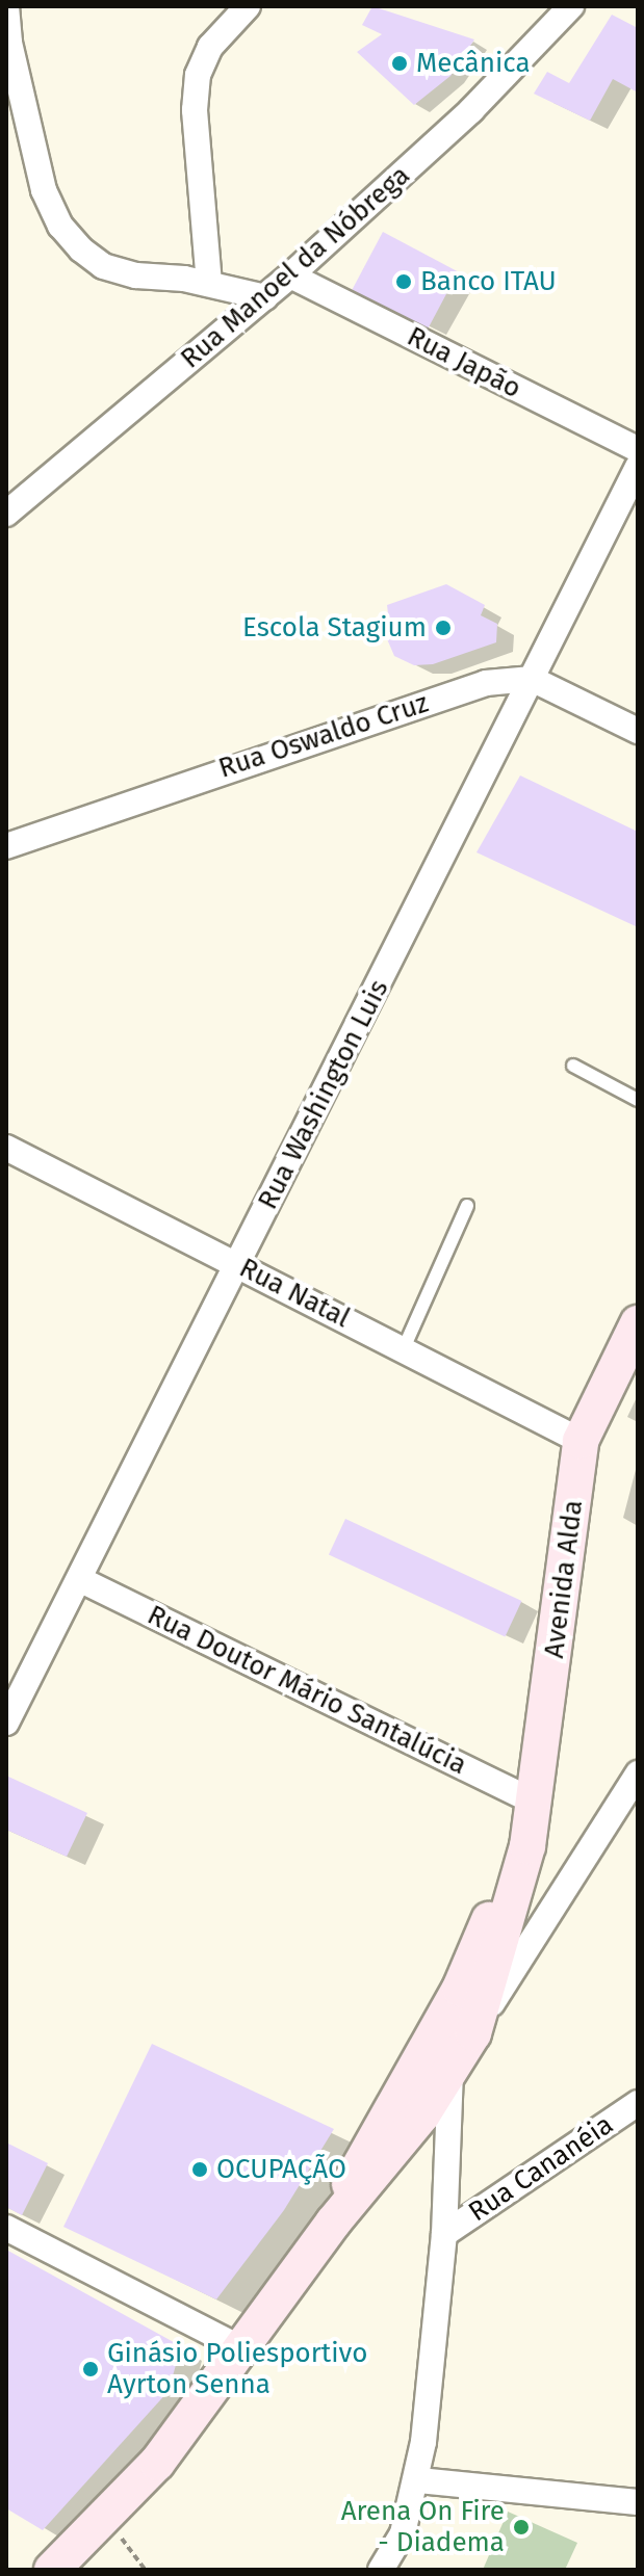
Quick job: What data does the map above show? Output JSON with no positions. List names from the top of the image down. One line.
{"streets":{"main road":["Avenida Alda"],"street":["Rua Manoel da Nóbrega","Rua Japão","Rua Oswaldo Cruz","Rua Washington Luis","Rua Natal","Rua Doutor Mário Santalúcia","Rua Cananéia"]},"crossings":[["Rua Manoel da Nóbrega","Rua Japão"],["Rua Oswaldo Cruz","Rua Washington Luis"],["Rua Washington Luis","Rua Natal"],["Rua Washington Luis","Rua Doutor Mário Santalúcia"],["Rua Natal","Avenida Alda"],["Avenida Alda","Rua Doutor Mário Santalúcia"]],"places":["Mecânica","Banco ITAU","Escola Stagium","OCUPAÇÃO","Ginásio Poliesportivo Ayrton Senna","Arena On Fire - Diadema"]}
